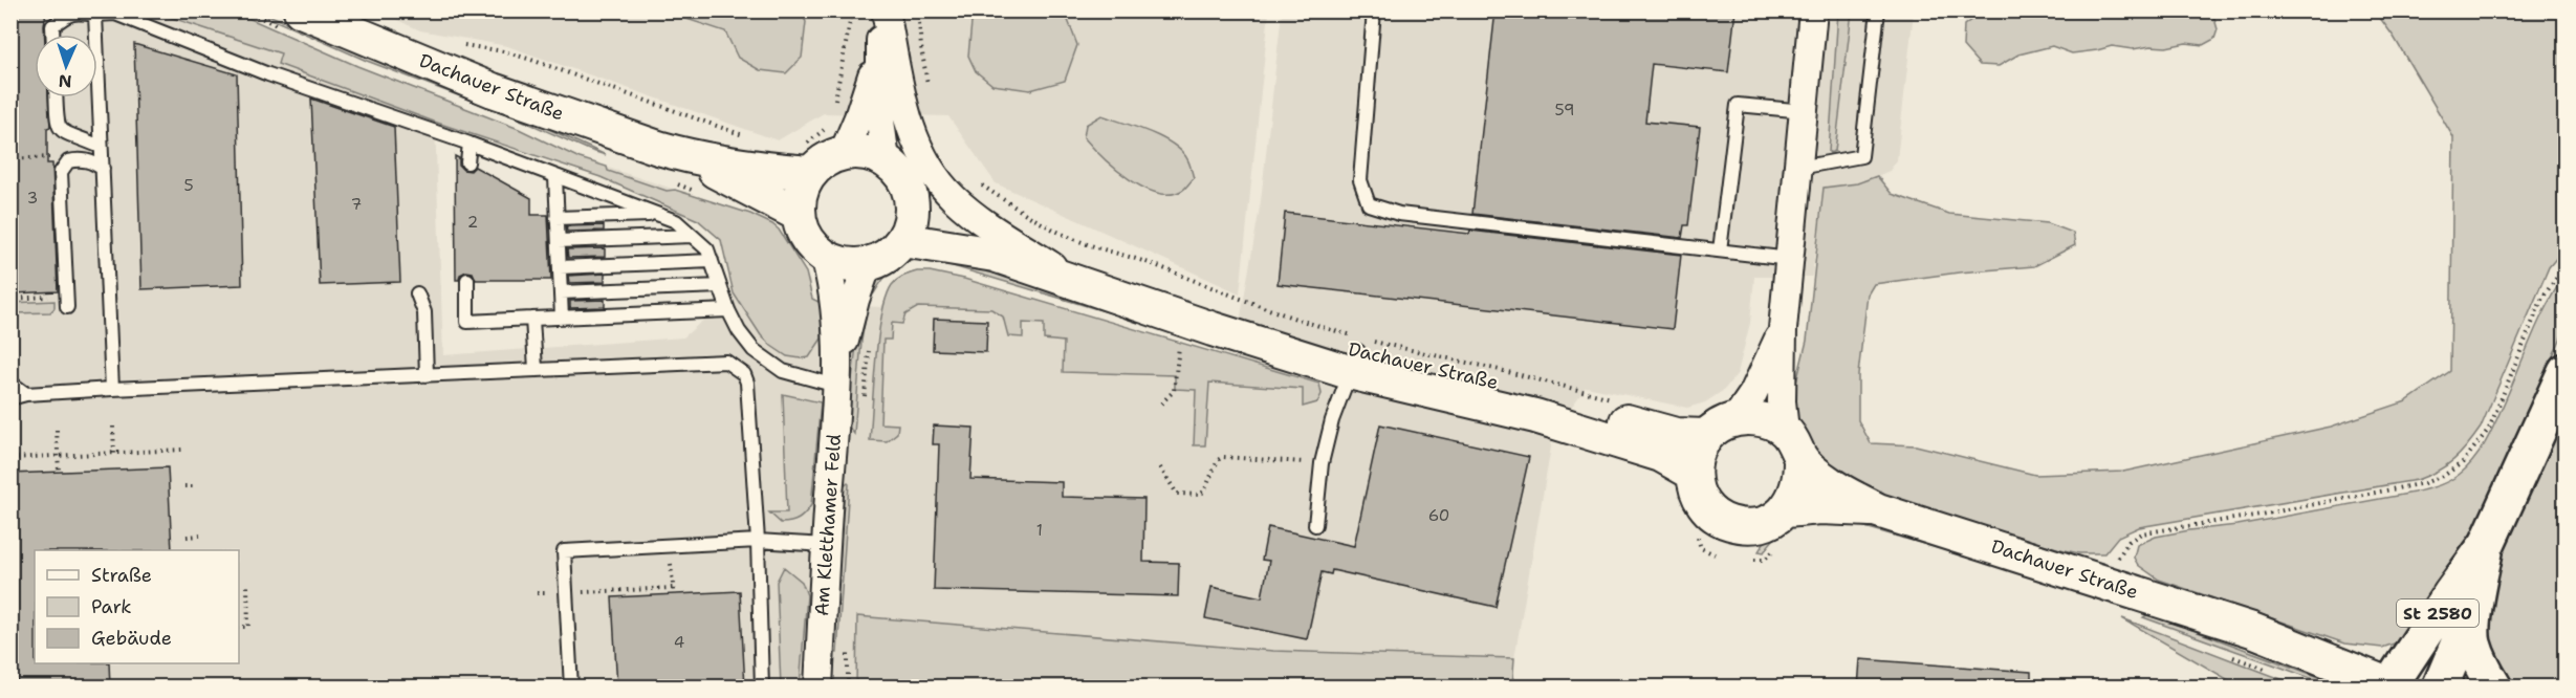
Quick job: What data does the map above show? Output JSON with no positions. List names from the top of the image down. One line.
{"streets":{"highway":["St 2580"],"street":["Dachauer Straße","Am Kletthamer Feld"]},"crossings":[["Dachauer Straße","Am Kletthamer Feld"],["Dachauer Straße","St 2580"]],"house_numbers":["59","5","3","7","2","60","1","4"],"legend":["Straße","Park","Gebäude"],"north":"bottom"}
